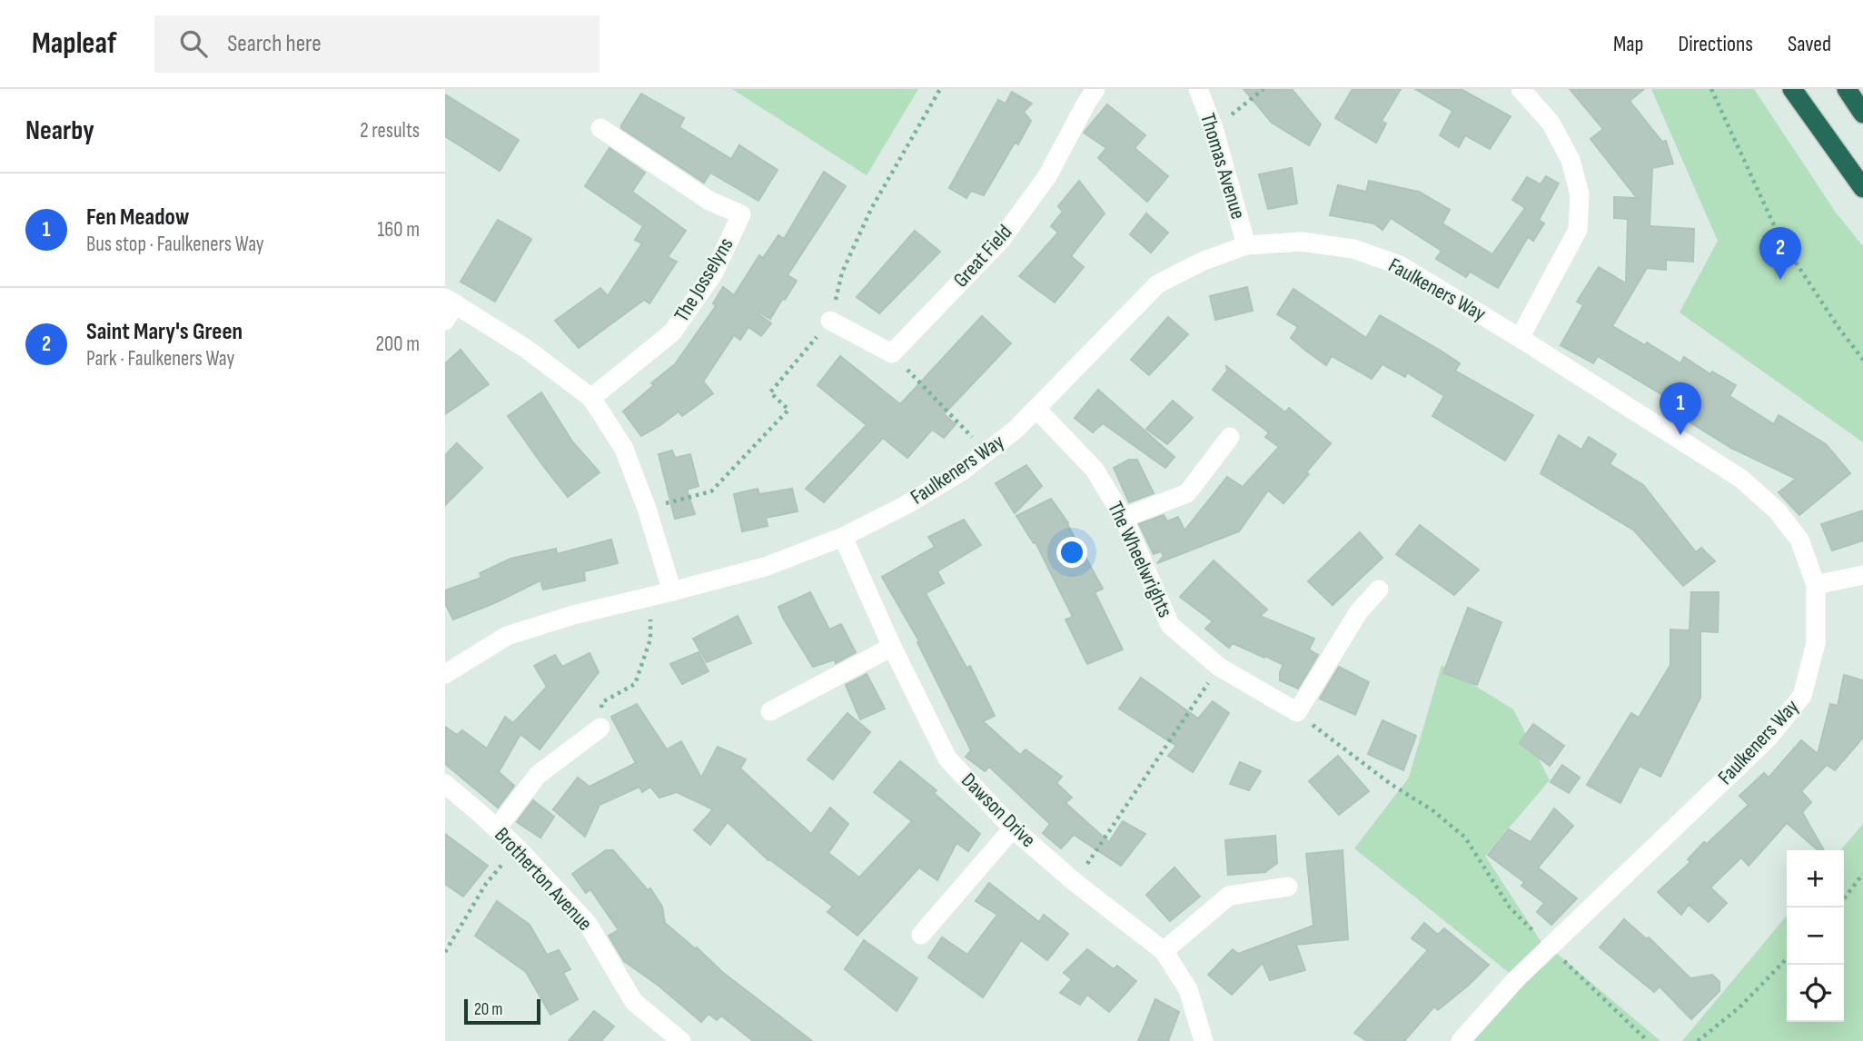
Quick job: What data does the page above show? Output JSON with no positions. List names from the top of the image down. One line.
{"streets":{"street":["Thomas Avenue","Great Field","The Josselyns","Faulkeners Way","The Wheelwrights","Dawson Drive","Brotherton Avenue"]},"crossings":[["Thomas Avenue","Faulkeners Way"],["Faulkeners Way","The Wheelwrights"],["Faulkeners Way","Dawson Drive"]],"scale_bar":"20 m","page":{"header":"Mapleaf","search":"Search here","nav":["Map","Directions","Saved"],"heading":["Nearby","2 results"],"list":[{"mark":"1","name":"Fen Meadow","note":"Bus stop · Faulkeners Way","value":"160 m"},{"mark":"2","name":"Saint Mary's Green","note":"Park · Faulkeners Way","value":"200 m"}],"pins":["2","1"],"map_buttons":["+","−"],"scale":"20 m"}}
